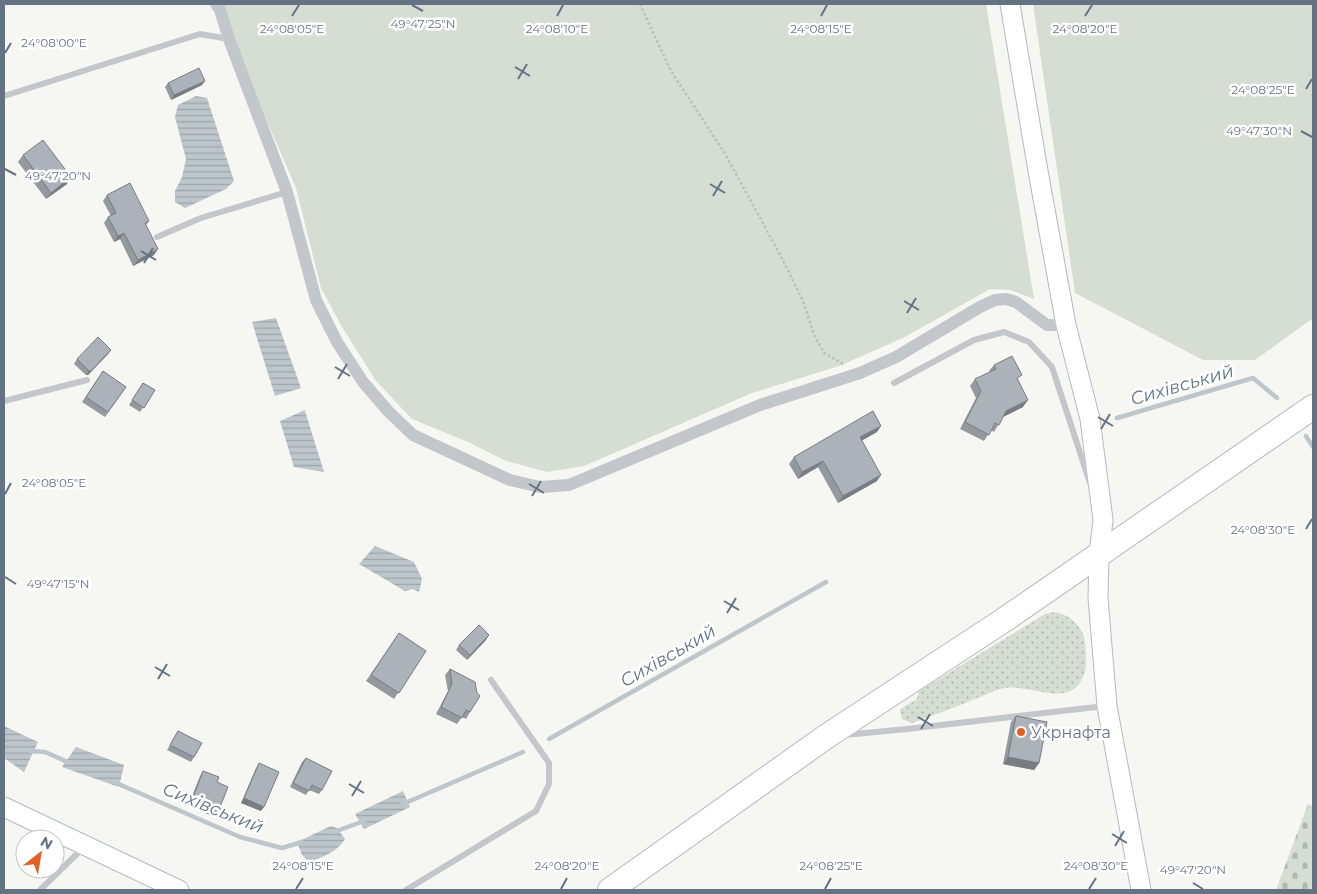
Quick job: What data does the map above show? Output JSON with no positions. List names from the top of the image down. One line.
{"water":["Сихівський"],"places":["Укрнафта"],"north":"top right","coordinates":["49°47'25\"N","24°08'05\"E","24°08'20\"E","24°08'10\"E","24°08'15\"E","24°08'00\"E","24°08'25\"E","49°47'30\"N","49°47'20\"N","24°08'30\"E","49°47'15\"N"]}
